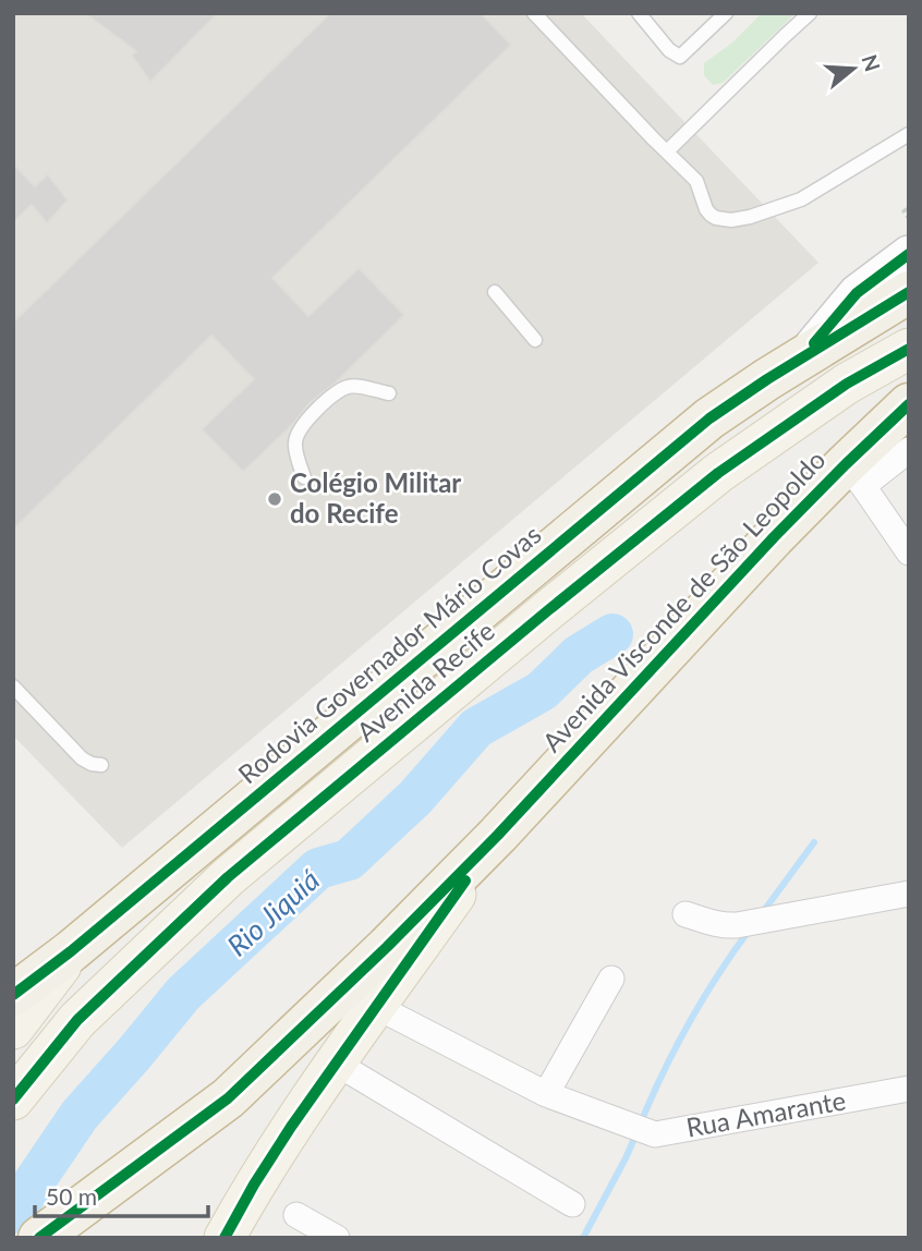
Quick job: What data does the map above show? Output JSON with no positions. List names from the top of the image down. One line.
{"streets":{"highway":["Avenida Visconde de São Leopoldo","Rodovia Governador Mário Covas"],"main road":["Avenida Recife"],"street":["Rua Amarante"]},"crossings":[["Avenida Visconde de São Leopoldo","Rua Amarante"]],"water":["Rio Jiquiá"],"places":["Colégio Militar do Recife"],"scale_bar":"50 m","north":"right"}
